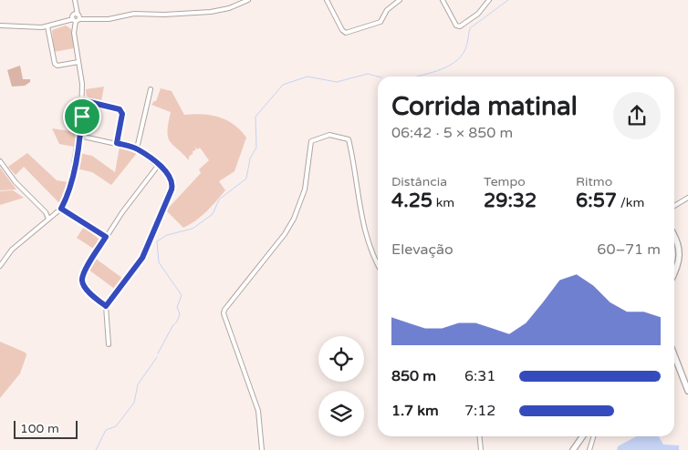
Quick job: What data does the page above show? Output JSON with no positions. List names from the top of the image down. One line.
{"scale_bar":"100 m","page":{"heading":["Corrida matinal","06:42 · 5 × 850 m"],"stats":[["Distância","4.25 km"],["Tempo","29:32"],["Ritmo","6:57 /km"]],"chart":["Elevação","60–71 m"],"list":[{"name":"850 m","note":"6:31"},{"name":"1.7 km","note":"7:12"}],"scale":"100 m"}}
